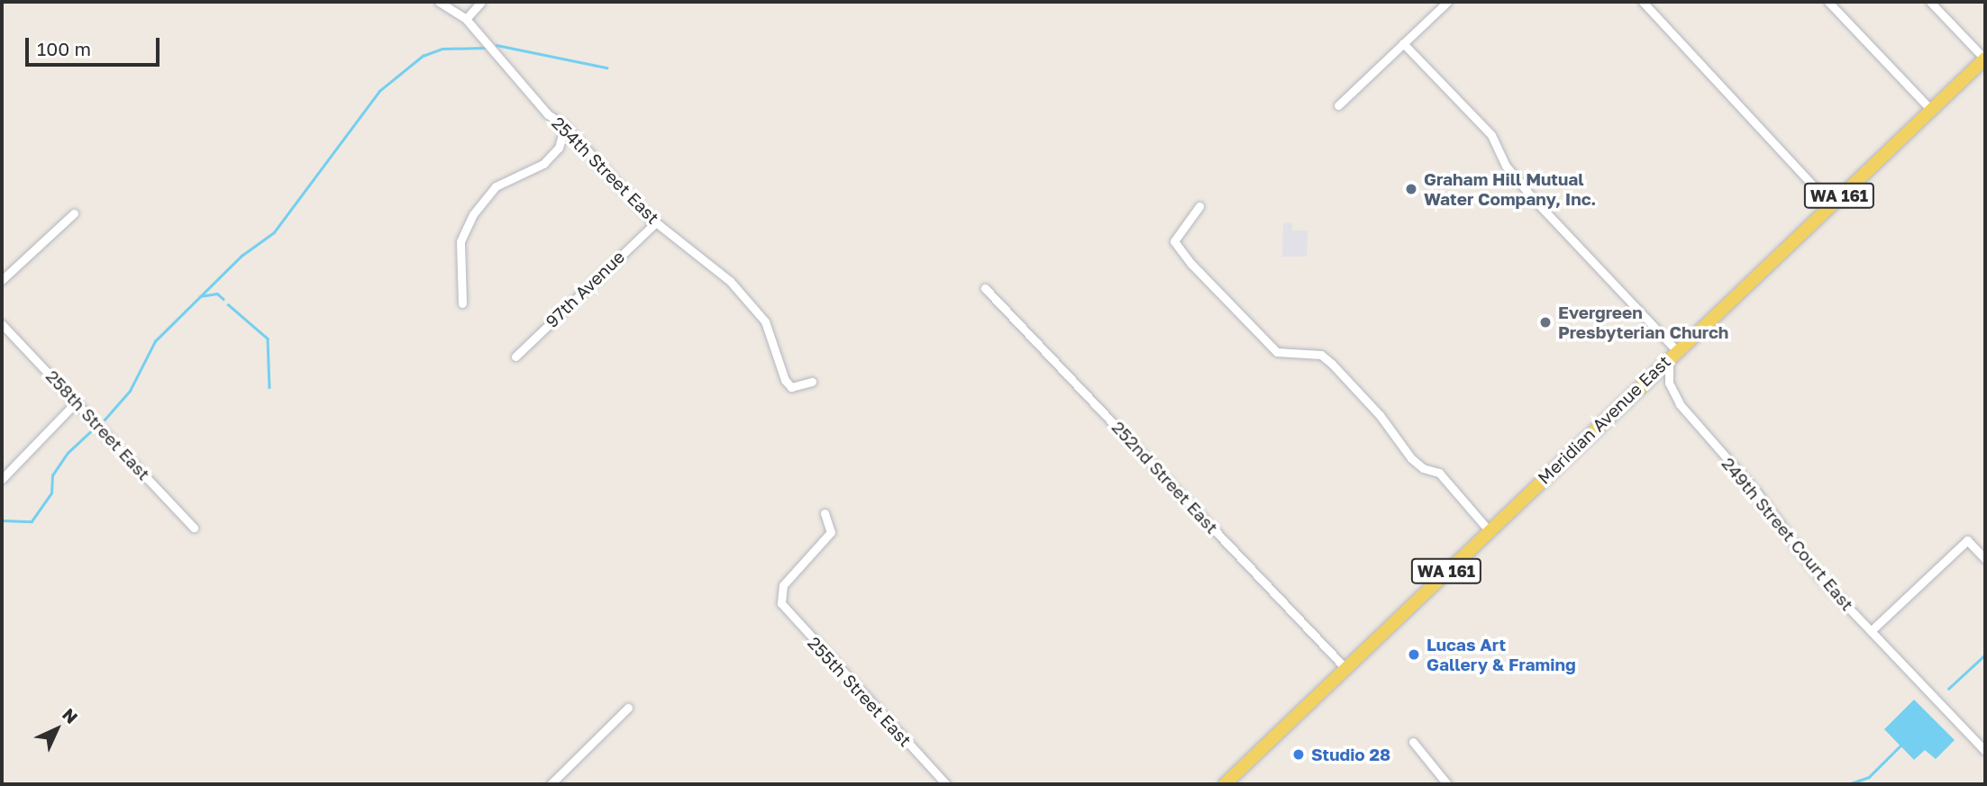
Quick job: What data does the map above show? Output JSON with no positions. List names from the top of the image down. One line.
{"streets":{"main road":["WA 161","Meridian Avenue East"],"street":["254th Street East","97th Avenue","258th Street East","252nd Street East","249th Street Court East","255th Street East"]},"crossings":[["254th Street East","97th Avenue"],["Meridian Avenue East","252nd Street East"],["Meridian Avenue East","249th Street Court East"]],"places":["Graham Hill Mutual Water Company, Inc.","Evergreen Presbyterian Church","Lucas Art Gallery & Framing","Studio 28"],"scale_bar":"100 m","north":"top right"}
